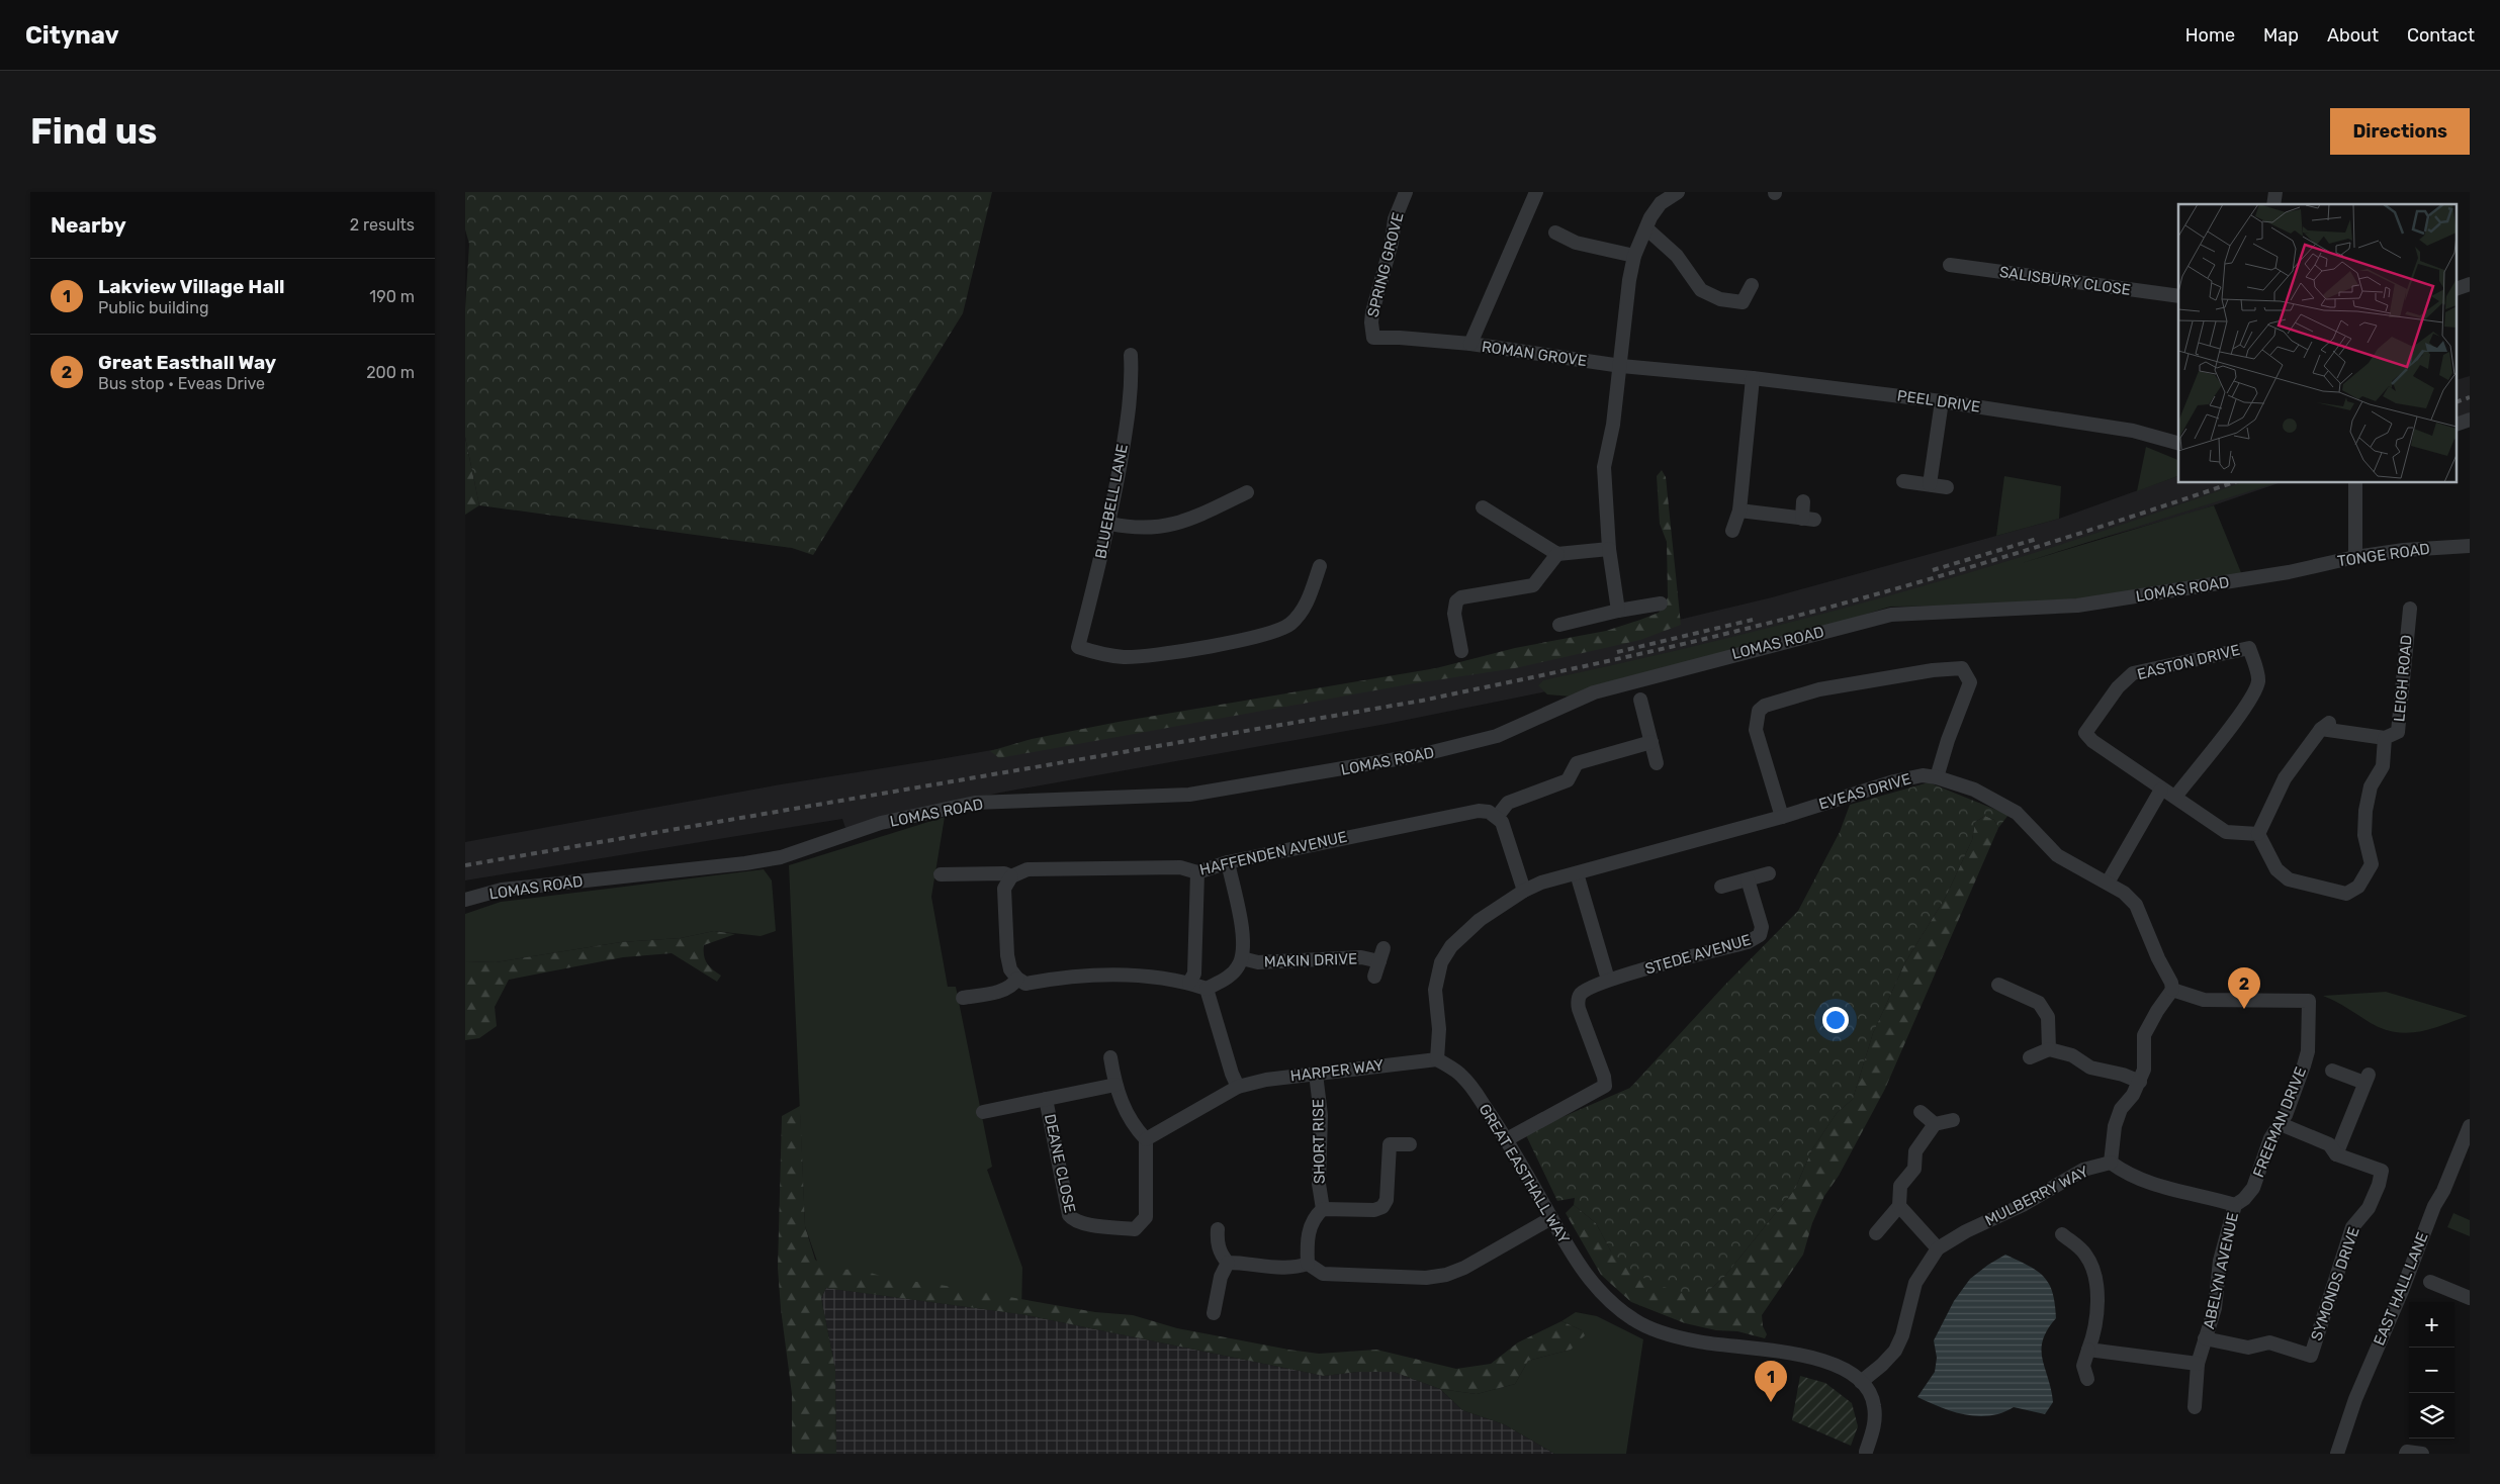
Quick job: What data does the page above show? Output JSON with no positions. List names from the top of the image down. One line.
{"streets":{"street":["SPRING GROVE","SALISBURY CLOSE","ROMAN GROVE","PEEL DRIVE","BLUEBELL LANE","TONGE ROAD","LOMAS ROAD","EASTON DRIVE","LEIGH ROAD","EVEAS DRIVE","HAFFENDEN AVENUE","STEDE AVENUE","MAKIN DRIVE","HARPER WAY","FREEMAN DRIVE","SHORT RISE","DEANE CLOSE","GREAT EASTHALL WAY","MULBERRY WAY","ABELYN AVENUE","SYMONDS DRIVE","EAST HALL LANE"]},"crossings":[["SPRING GROVE","ROMAN GROVE"],["ROMAN GROVE","PEEL DRIVE"],["TONGE ROAD","LOMAS ROAD"],["EVEAS DRIVE","FREEMAN DRIVE"],["HAFFENDEN AVENUE","MAKIN DRIVE"],["STEDE AVENUE","GREAT EASTHALL WAY"],["HARPER WAY","SHORT RISE"],["HARPER WAY","GREAT EASTHALL WAY"],["FREEMAN DRIVE","ABELYN AVENUE"],["GREAT EASTHALL WAY","MULBERRY WAY"],["MULBERRY WAY","ABELYN AVENUE"],["ABELYN AVENUE","SYMONDS DRIVE"]],"page":{"header":"Citynav","nav":["Home","Map","About","Contact"],"buttons":"Directions","title":"Find us","heading":["Nearby","2 results"],"list":[{"mark":"1","name":"Lakview Village Hall","note":"Public building","value":"190 m"},{"mark":"2","name":"Great Easthall Way","note":"Bus stop · Eveas Drive","value":"200 m"}],"pins":["2","1"],"map_buttons":["+","−"]}}
